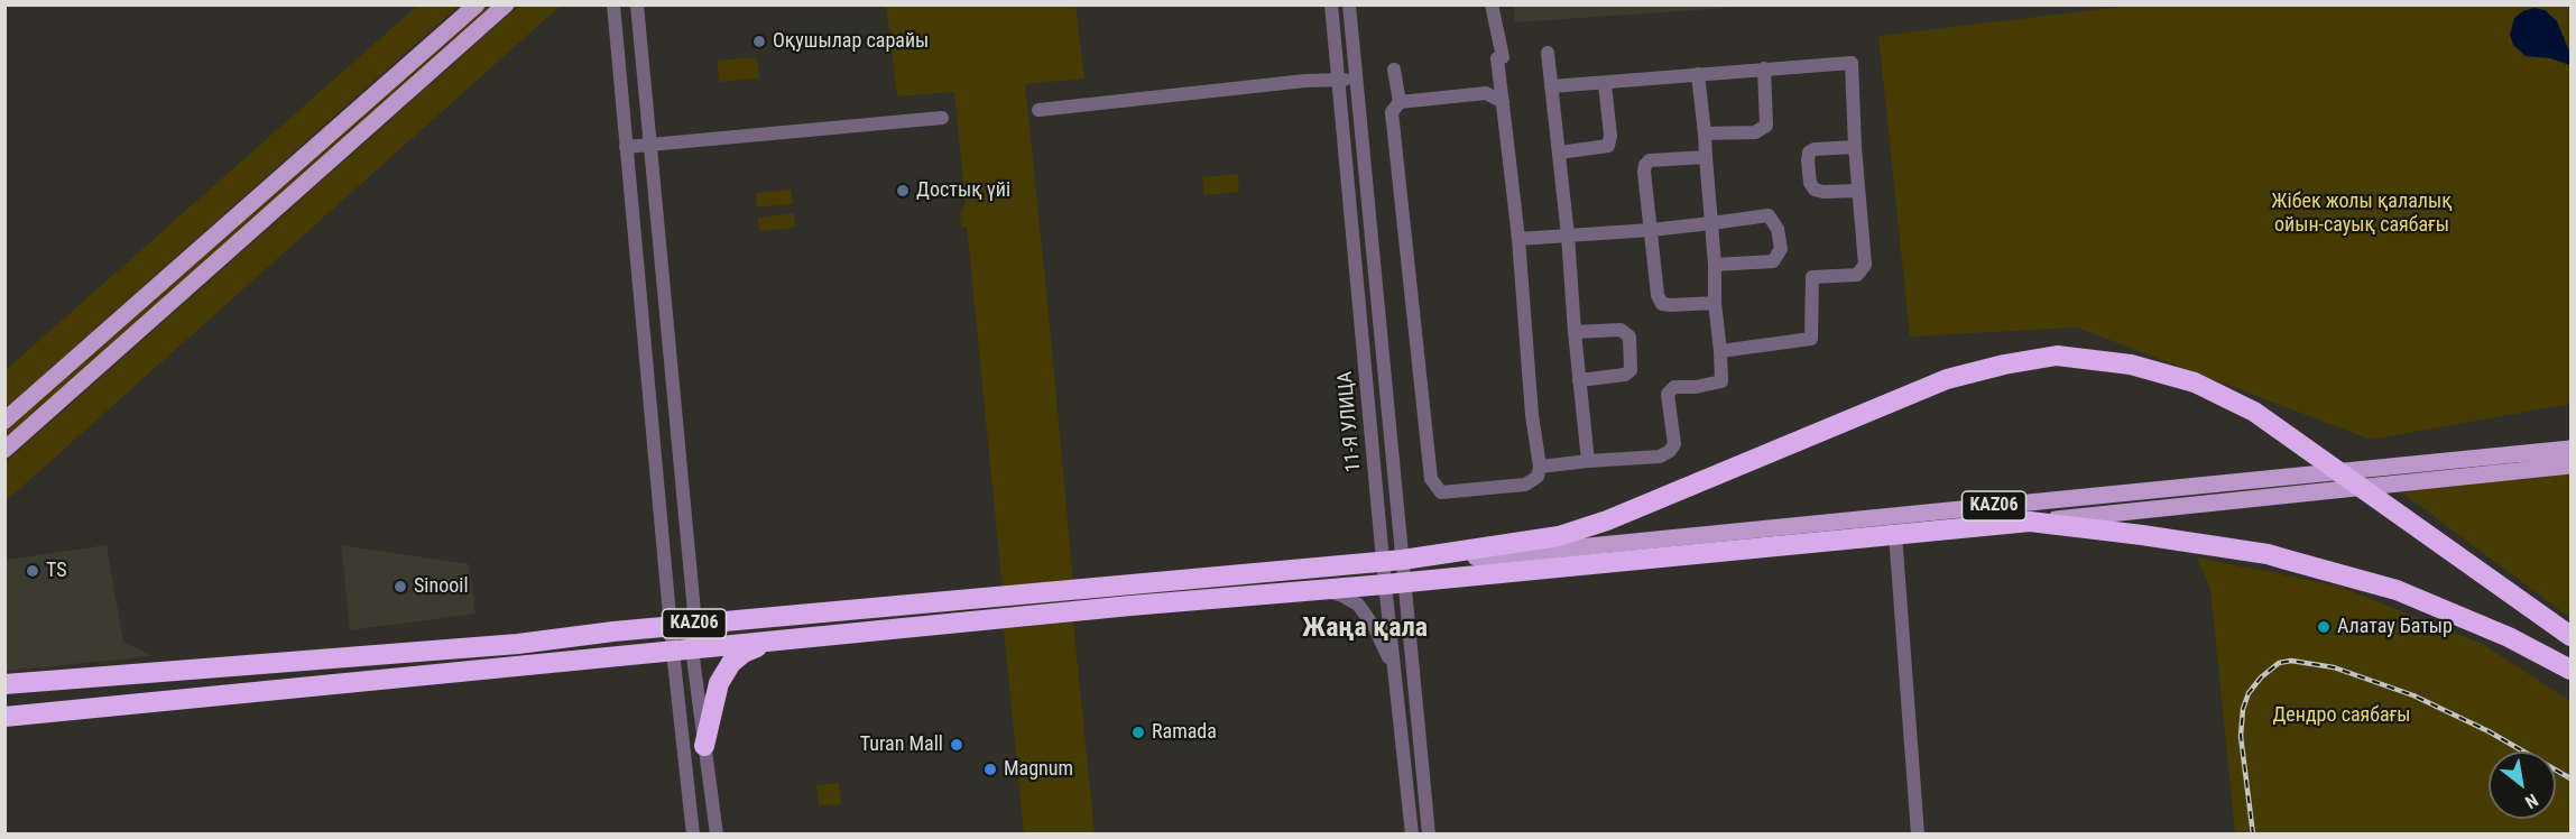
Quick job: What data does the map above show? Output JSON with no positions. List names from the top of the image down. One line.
{"streets":{"highway":["KАZ06"],"street":["11-Я УЛИЦА"]},"crossings":[["11-Я УЛИЦА","KАZ06"]],"districts":["Жаңа қала"],"parks":["Жібек жолы қалалық ойын-сауық саябағы","Дендро саябағы"],"places":["Оқушылар сарайы","Достық үйі","TS","Sinooil","Алатау Батыр","Ramada","Turan Mall","Magnum"],"north":"bottom right"}
